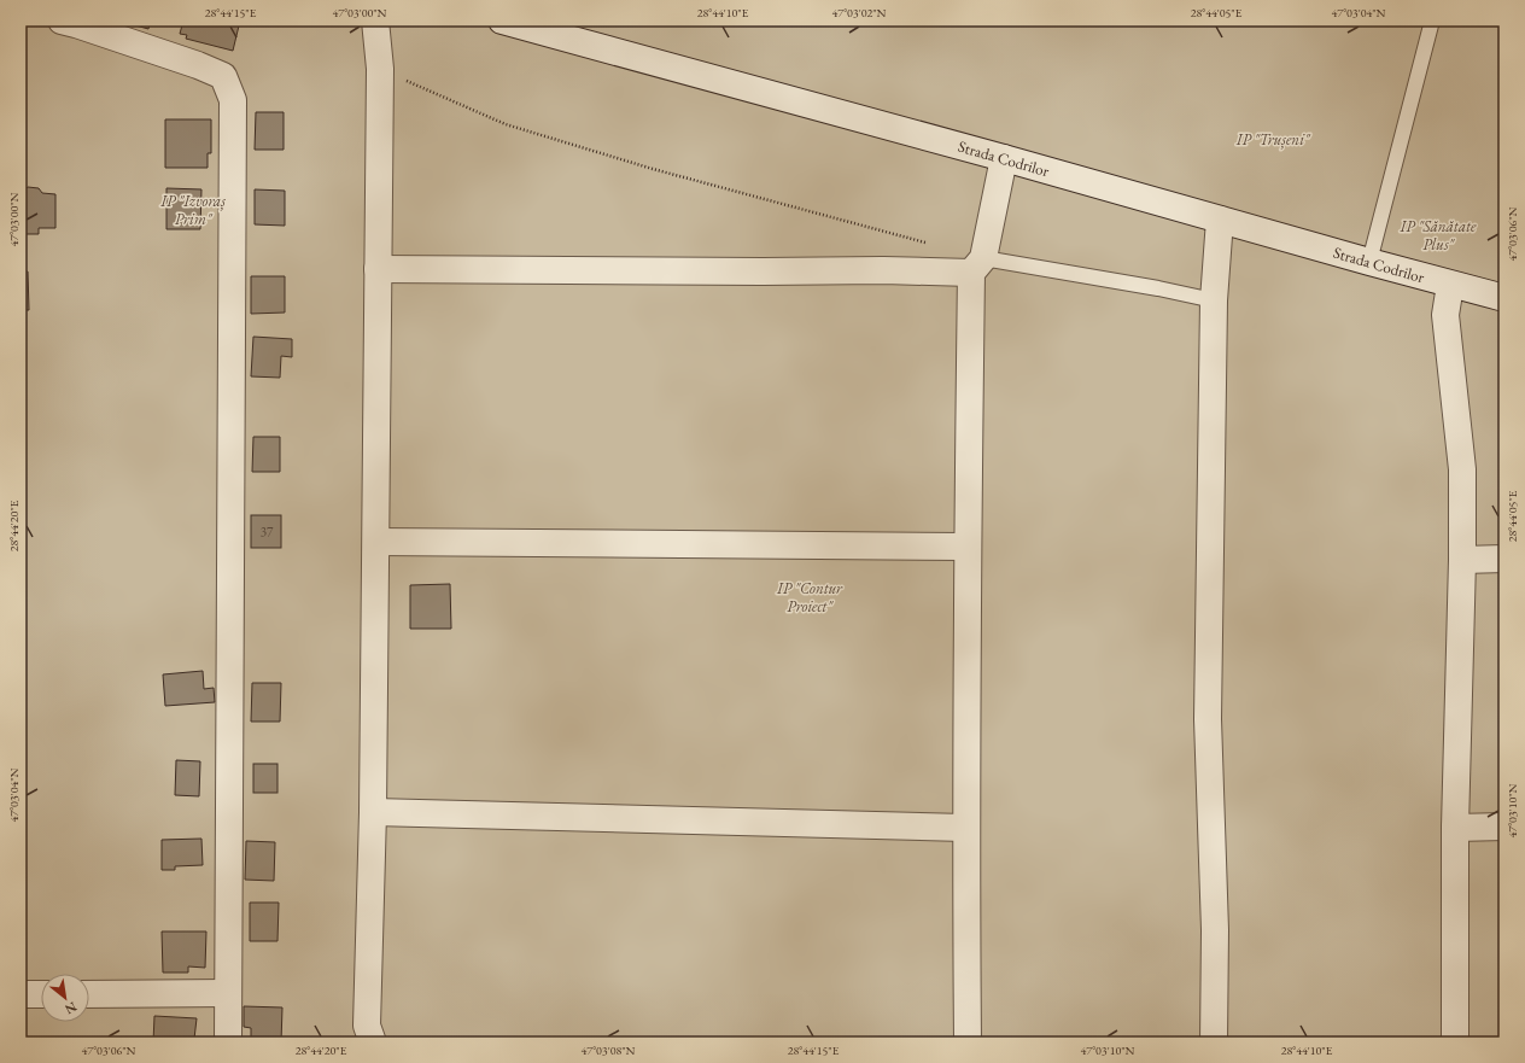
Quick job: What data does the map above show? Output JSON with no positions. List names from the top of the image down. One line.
{"streets":{"street":["Strada Codrilor"]},"parks":["IP \"Trușeni\"","IP \"Izvoraș Prim\"","IP \"Sănătate Plus\"","IP \"Contur Proiect\""],"house_numbers":["37"],"north":"bottom right","coordinates":["28°44'15\"E","47°03'00\"N","28°44'10\"E","47°03'02\"N","28°44'05\"E","47°03'04\"N","47°03'06\"N","28°44'20\"E","47°03'10\"N","47°03'08\"N"]}
